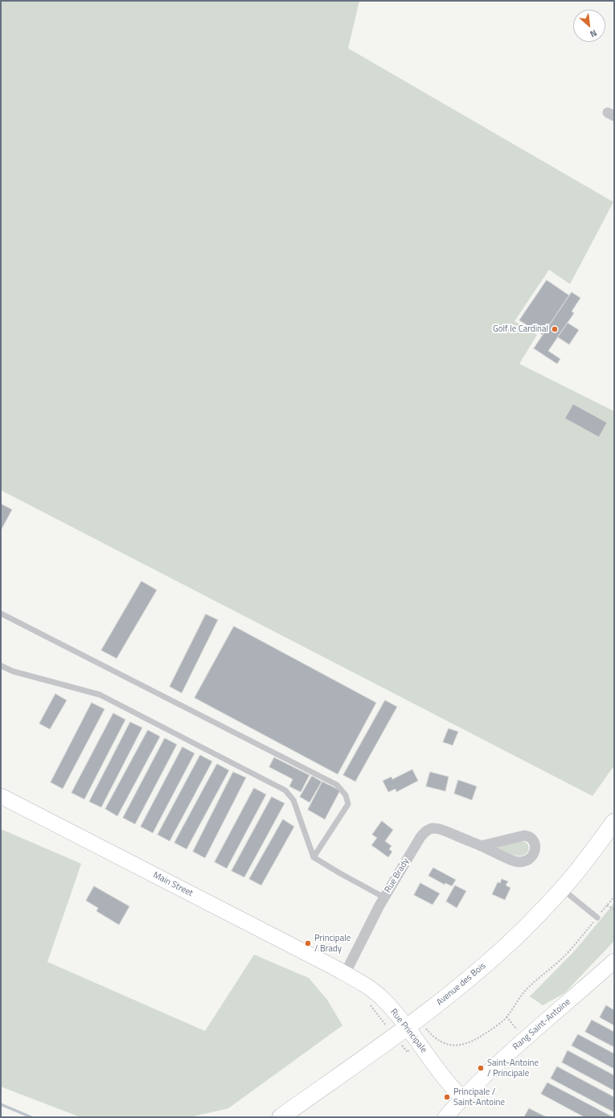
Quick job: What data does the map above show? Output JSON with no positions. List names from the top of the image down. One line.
{"streets":{"main road":["Avenue des Bois"],"street":["Rue Brady","Main Street","Rang Saint-Antoine","Rue Principale"]},"crossings":[["Rue Brady","Main Street"],["Rue Brady","Rue Principale"],["Main Street","Rue Principale"],["Avenue des Bois","Rue Principale"],["Rang Saint-Antoine","Rue Principale"]],"places":["Golf le Cardinal","Principale / Brady","Saint-Antoine / Principale","Principale / Saint-Antoine"],"north":"bottom right"}
